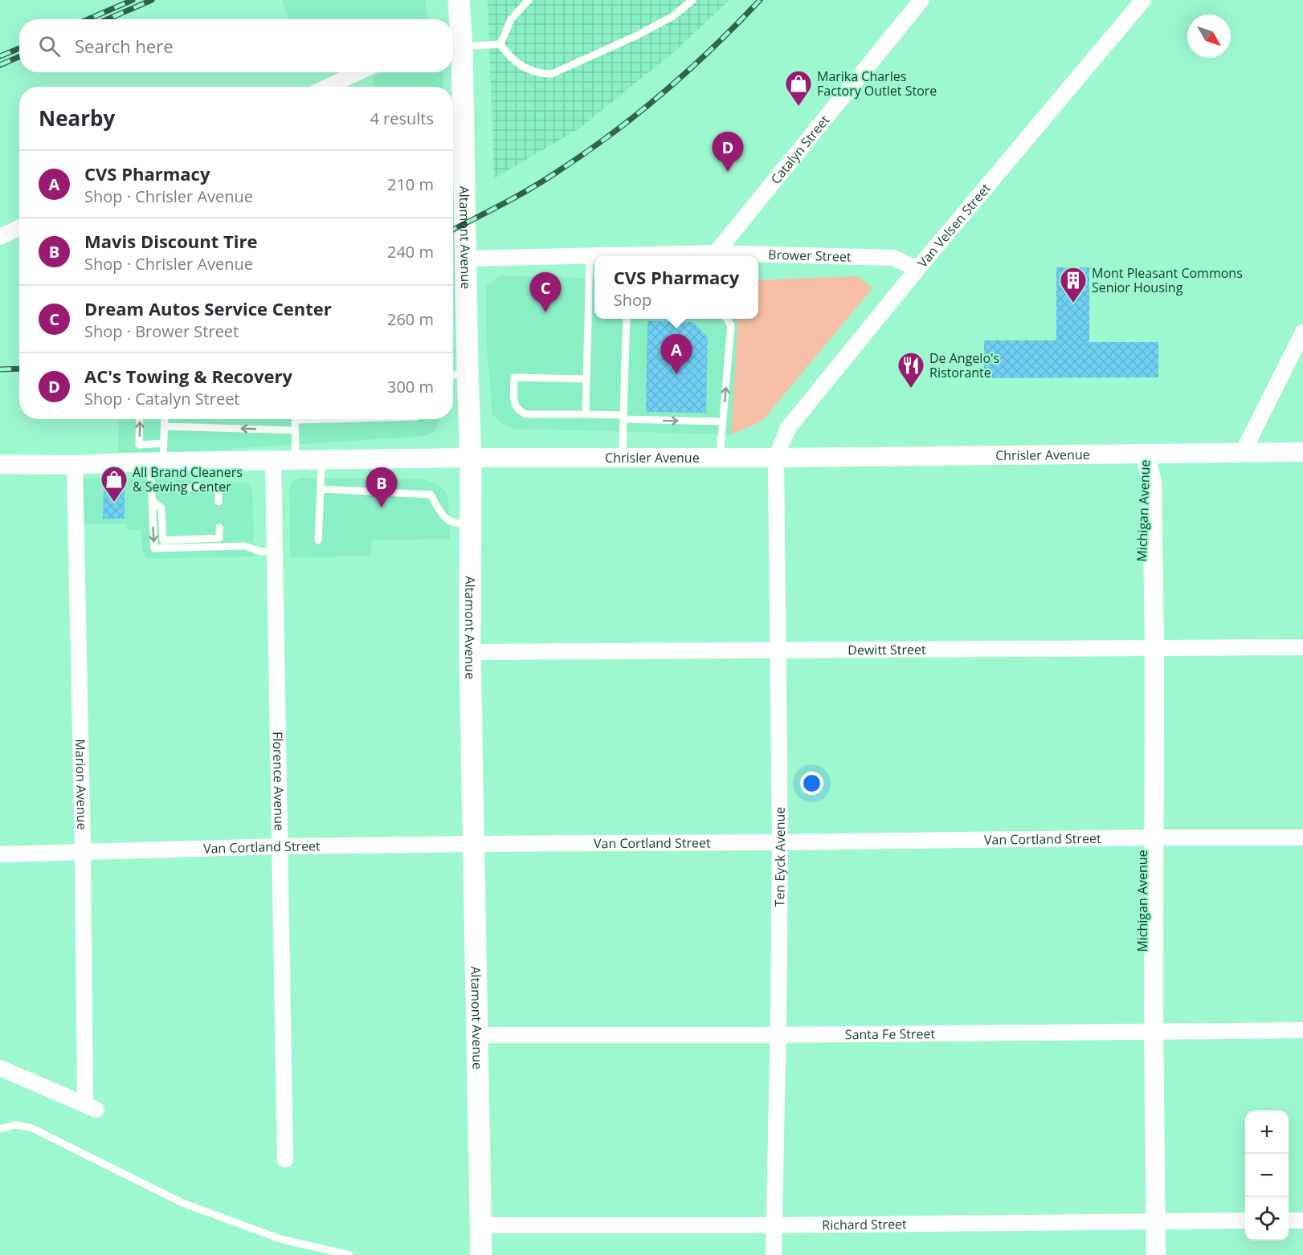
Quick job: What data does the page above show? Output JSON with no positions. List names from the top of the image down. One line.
{"streets":{"main road":["Altamont Avenue"],"street":["Catalyn Street","Van Velsen Street","Brower Street","Chrisler Avenue","Michigan Avenue","Dewitt Street","Florence Avenue","Marion Avenue","Van Cortland Street","Ten Eyck Avenue","Santa Fe Street","Richard Street"]},"crossings":[["Catalyn Street","Brower Street"],["Van Velsen Street","Brower Street"],["Van Velsen Street","Chrisler Avenue"],["Van Velsen Street","Ten Eyck Avenue"],["Altamont Avenue","Brower Street"],["Altamont Avenue","Chrisler Avenue"],["Altamont Avenue","Dewitt Street"],["Altamont Avenue","Van Cortland Street"],["Altamont Avenue","Santa Fe Street"],["Altamont Avenue","Richard Street"],["Chrisler Avenue","Michigan Avenue"],["Chrisler Avenue","Florence Avenue"],["Chrisler Avenue","Marion Avenue"],["Chrisler Avenue","Ten Eyck Avenue"],["Michigan Avenue","Dewitt Street"],["Michigan Avenue","Van Cortland Street"],["Michigan Avenue","Santa Fe Street"],["Michigan Avenue","Richard Street"],["Dewitt Street","Ten Eyck Avenue"],["Florence Avenue","Van Cortland Street"],["Marion Avenue","Van Cortland Street"],["Van Cortland Street","Ten Eyck Avenue"],["Ten Eyck Avenue","Santa Fe Street"],["Ten Eyck Avenue","Richard Street"]],"places":{"shop":["Marika Charles Factory Outlet Store","All Brand Cleaners & Sewing Center"],"building":["Mont Pleasant Commons Senior Housing"],"restaurant":["De Angelo's Ristorante"]},"north":"bottom right","page":{"search":"Search here","heading":["Nearby","4 results"],"pins":["D","C","A","B"],"list":[{"mark":"A","name":"CVS Pharmacy","note":"Shop · Chrisler Avenue","value":"210 m"},{"mark":"B","name":"Mavis Discount Tire","note":"Shop · Chrisler Avenue","value":"240 m"},{"mark":"C","name":"Dream Autos Service Center","note":"Shop · Brower Street","value":"260 m"},{"mark":"D","name":"AC's Towing & Recovery","note":"Shop · Catalyn Street","value":"300 m"}],"popup":["CVS Pharmacy","Shop"],"map_buttons":["+","−"]}}
